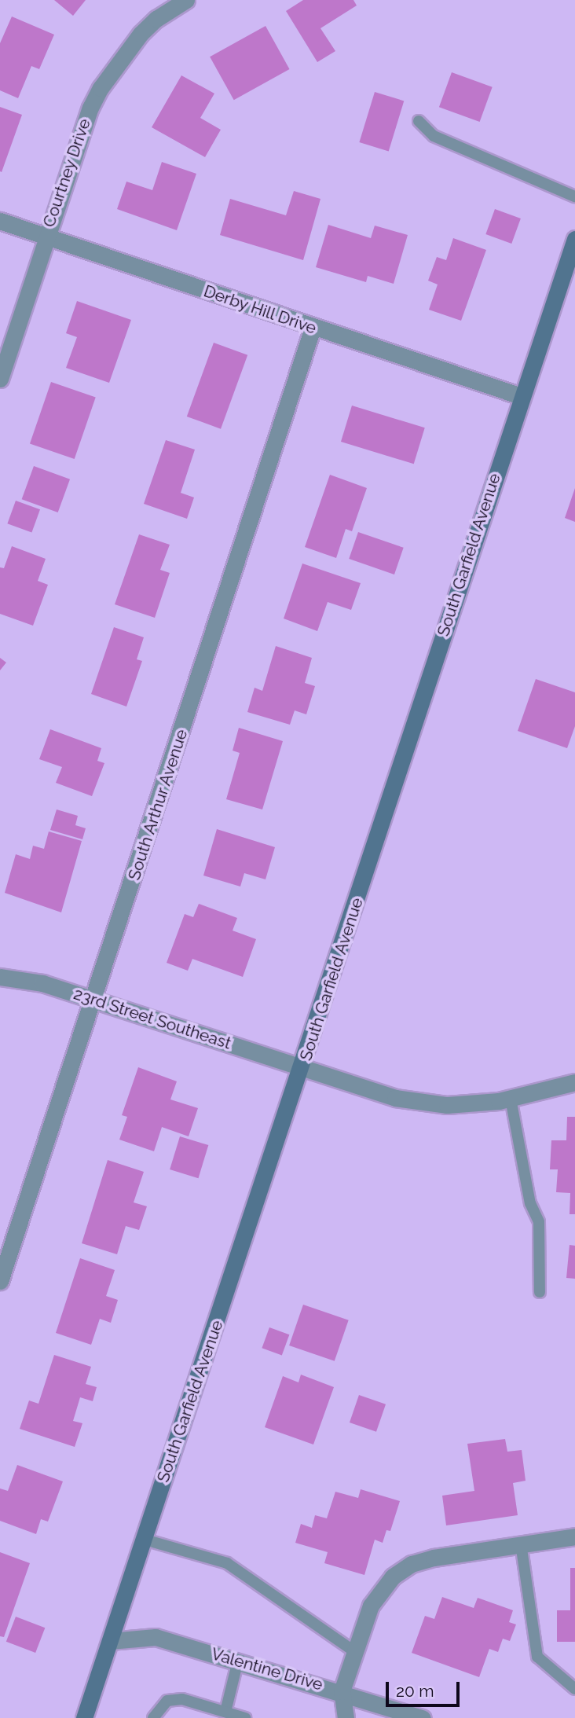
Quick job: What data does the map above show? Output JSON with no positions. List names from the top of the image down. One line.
{"streets":{"street":["Courtney Drive","Derby Hill Drive","South Garfield Avenue","South Arthur Avenue","23rd Street Southeast","Valentine Drive"]},"crossings":[["Courtney Drive","Derby Hill Drive"],["Derby Hill Drive","South Garfield Avenue"],["Derby Hill Drive","South Arthur Avenue"],["South Garfield Avenue","23rd Street Southeast"],["South Garfield Avenue","Valentine Drive"],["South Arthur Avenue","23rd Street Southeast"]],"scale_bar":"20 m"}
